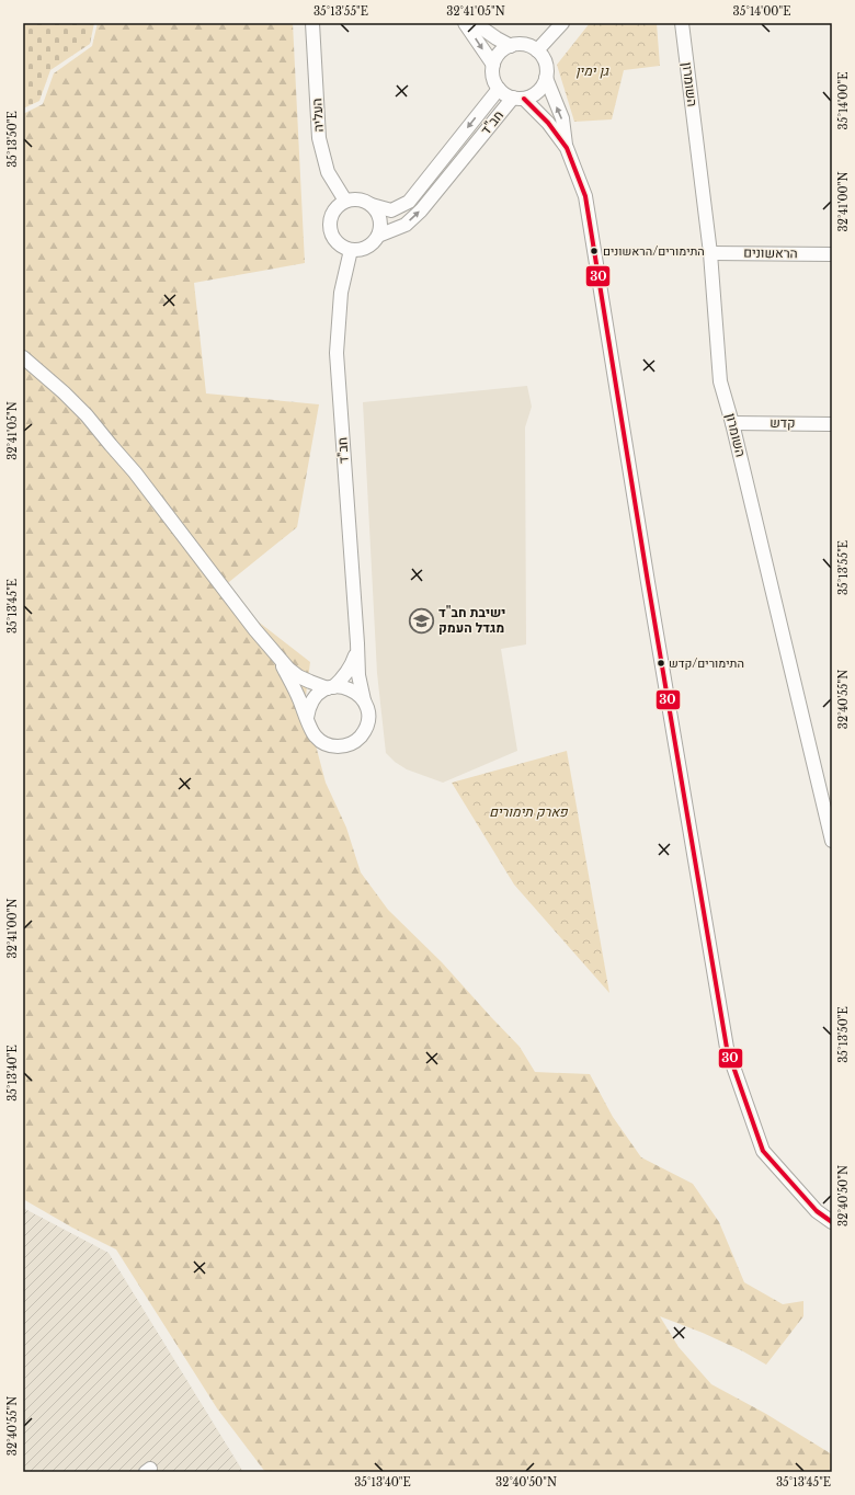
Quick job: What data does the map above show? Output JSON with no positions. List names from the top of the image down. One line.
{"streets":{"street":["השומרון","העליה","חב\"ד","הראשונים","קדש"]},"crossings":[["השומרון","הראשונים"],["השומרון","קדש"],["העליה","חב\"ד"]],"parks":["גן ימין","פארק תימורים"],"places":{"other":["התימורים/הראשונים","התימורים/קדש"],"school or university":["ישיבת חב\"ד מגדל העמק"]},"lines":["transit line 30"],"coordinates":["35°13'55\"E","32°41'05\"N","35°14'00\"E","35°13'50\"E","32°41'00\"N","35°13'45\"E","32°40'55\"N","35°13'40\"E","32°40'50\"N"]}
